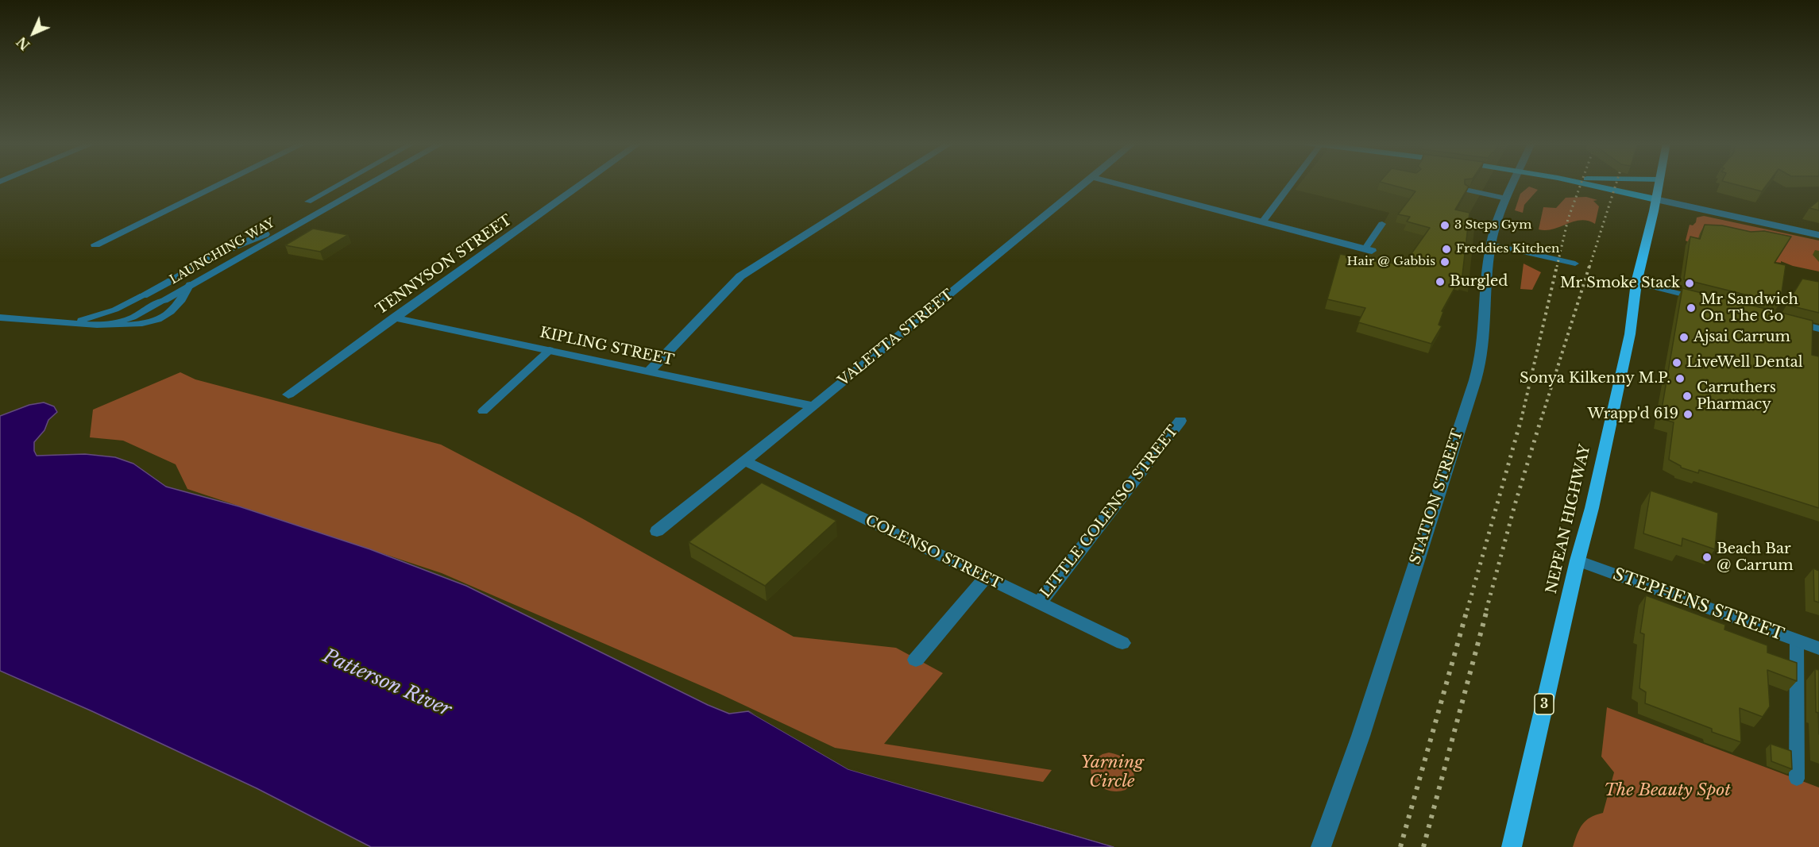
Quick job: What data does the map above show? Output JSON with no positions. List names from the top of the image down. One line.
{"streets":{"highway":["NEPEAN HIGHWAY","3"],"street":["LAUNCHING WAY","TENNYSON STREET","VALETTA STREET","KIPLING STREET","STATION STREET","LITTLE COLENSO STREET","COLENSO STREET","STEPHENS STREET"]},"crossings":[["TENNYSON STREET","KIPLING STREET"],["VALETTA STREET","KIPLING STREET"],["VALETTA STREET","COLENSO STREET"],["LITTLE COLENSO STREET","COLENSO STREET"],["NEPEAN HIGHWAY","STEPHENS STREET"]],"water":["Patterson River"],"parks":["Yarning Circle","The Beauty Spot"],"places":["3 Steps Gym","Freddies Kitchen","Hair @ Gabbis","Burgled","Mr Smoke Stack","Mr Sandwich On The Go","Ajsai Carrum","LiveWell Dental","Sonya Kilkenny M.P.","Carruthers Pharmacy","Wrapp'd 619","Beach Bar @ Carrum"],"north":"bottom left"}
